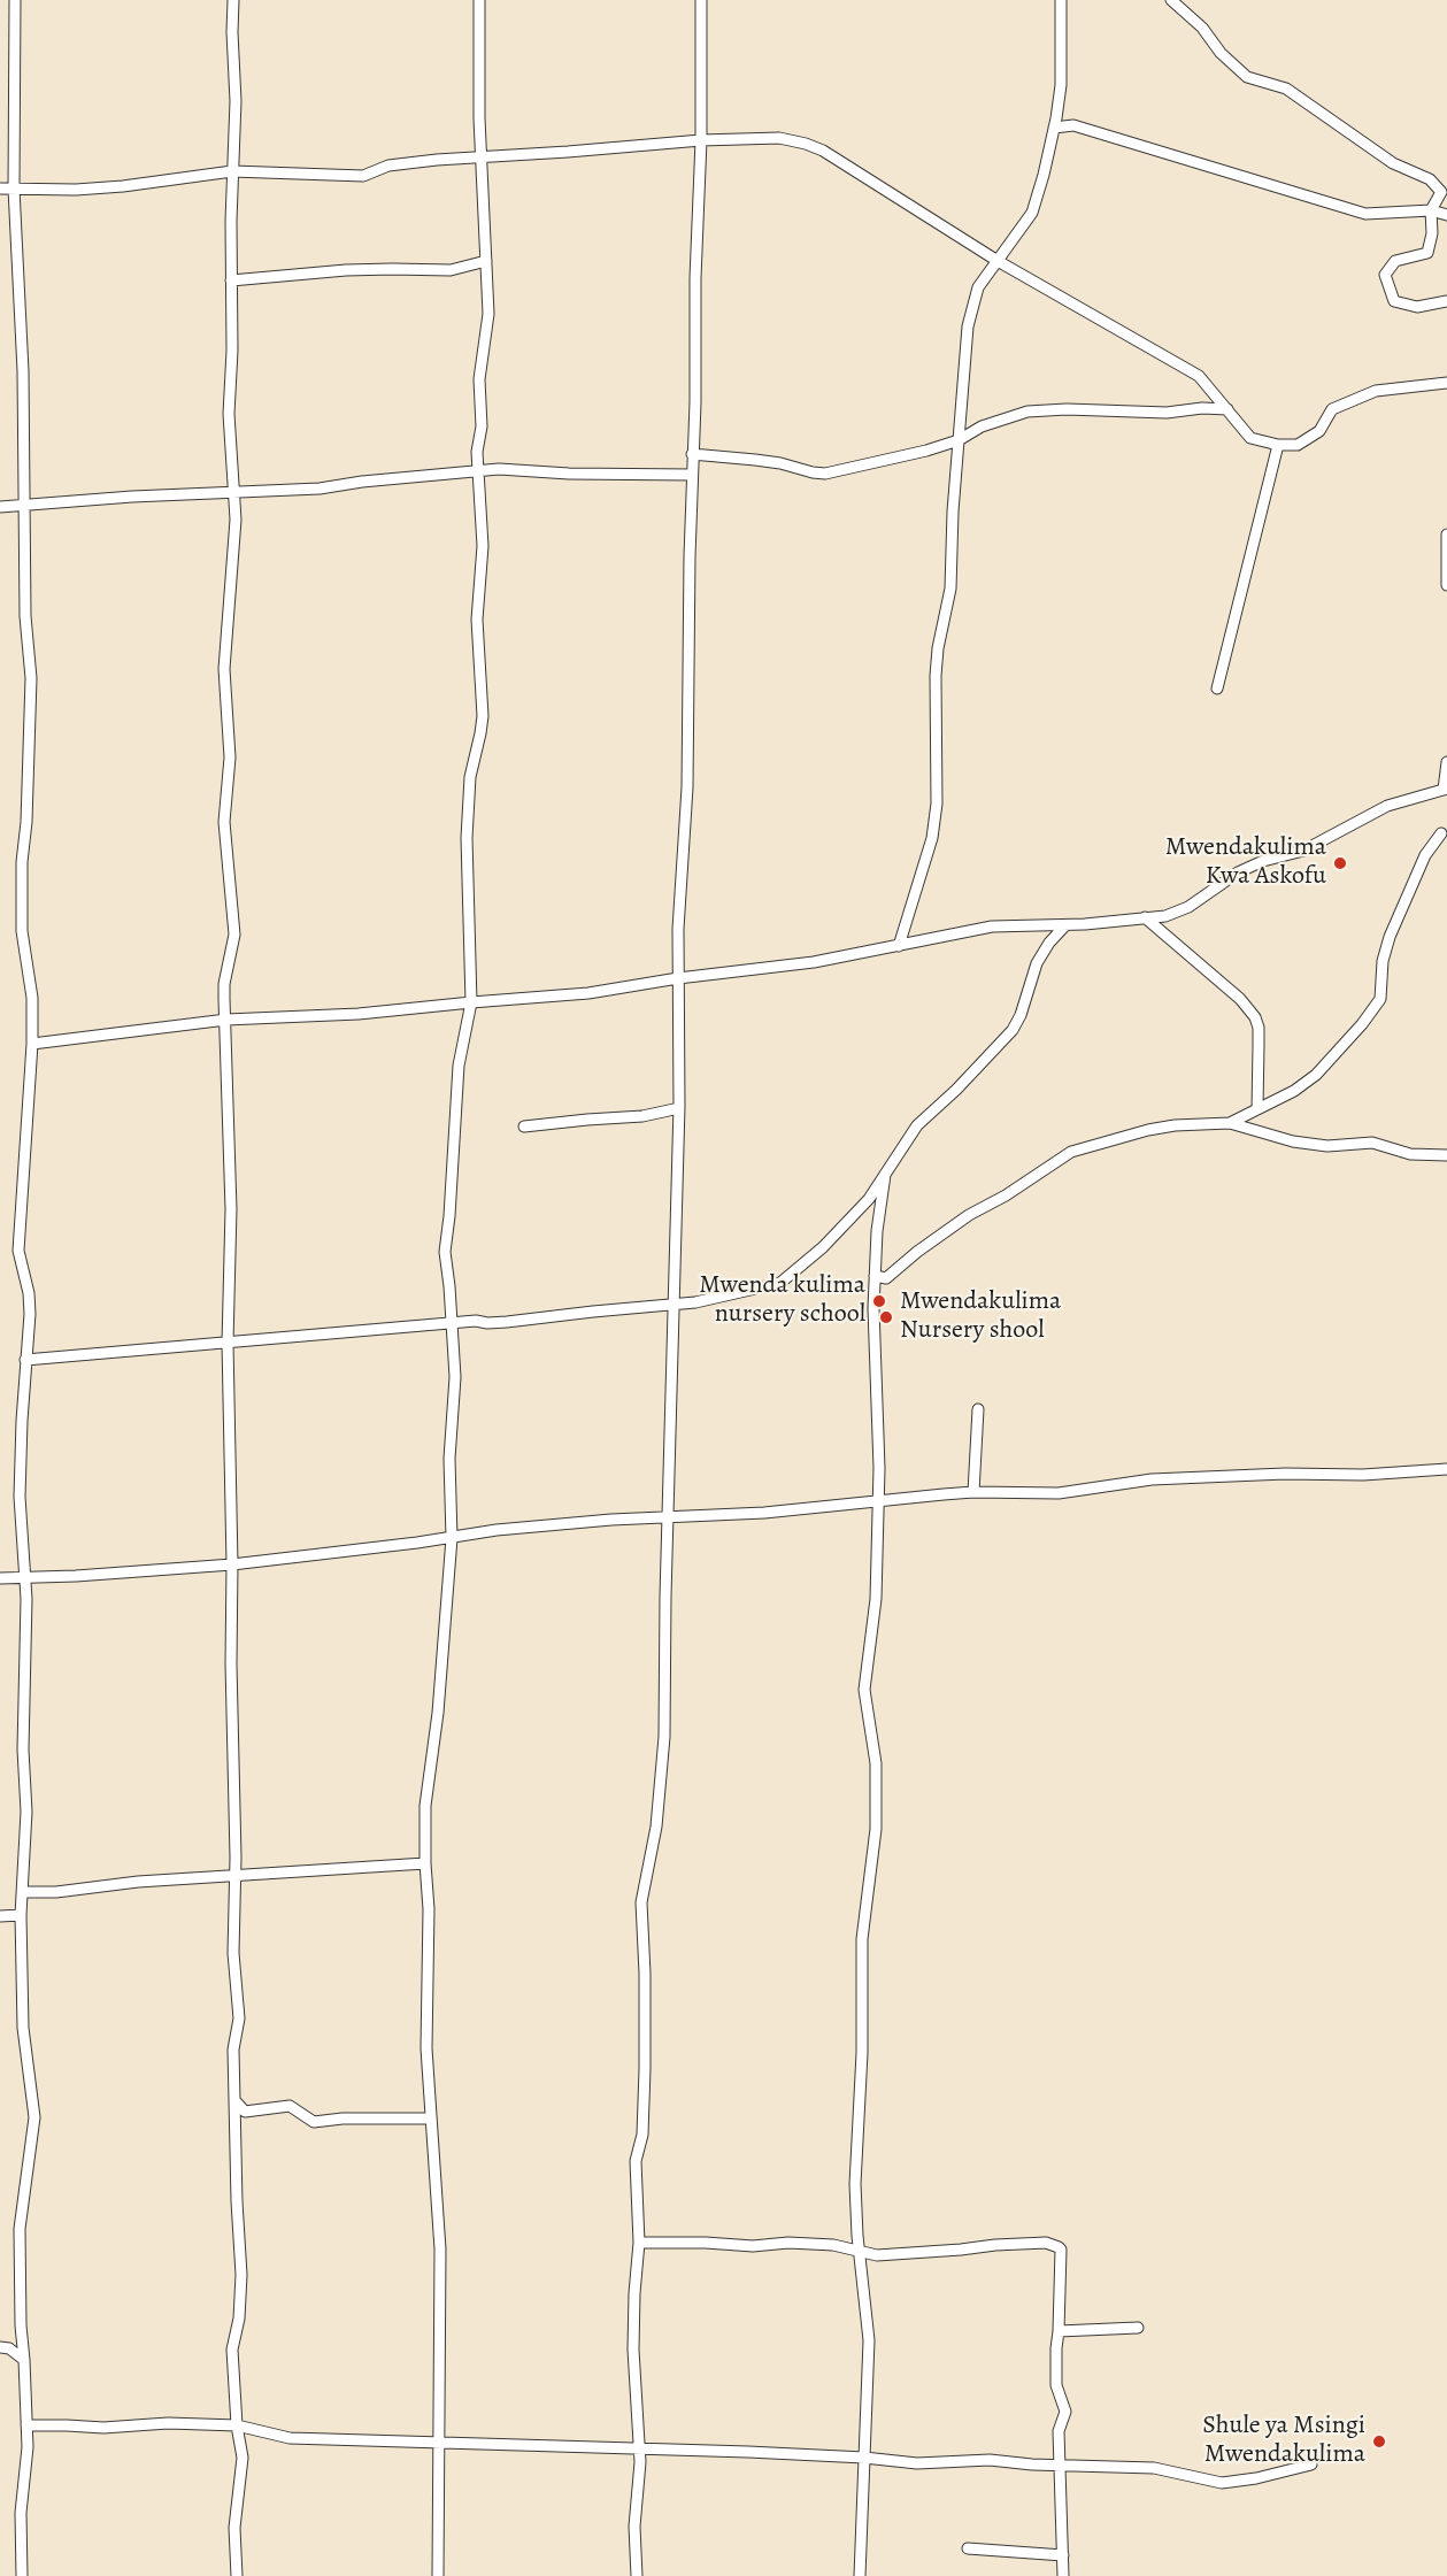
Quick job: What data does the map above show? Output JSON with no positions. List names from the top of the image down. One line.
{"places":["Mwendakulima Kwa Askofu","Mwenda kulima nursery school","Mwendakulima Nursery shool","Shule ya Msingi Mwendakulima"]}
